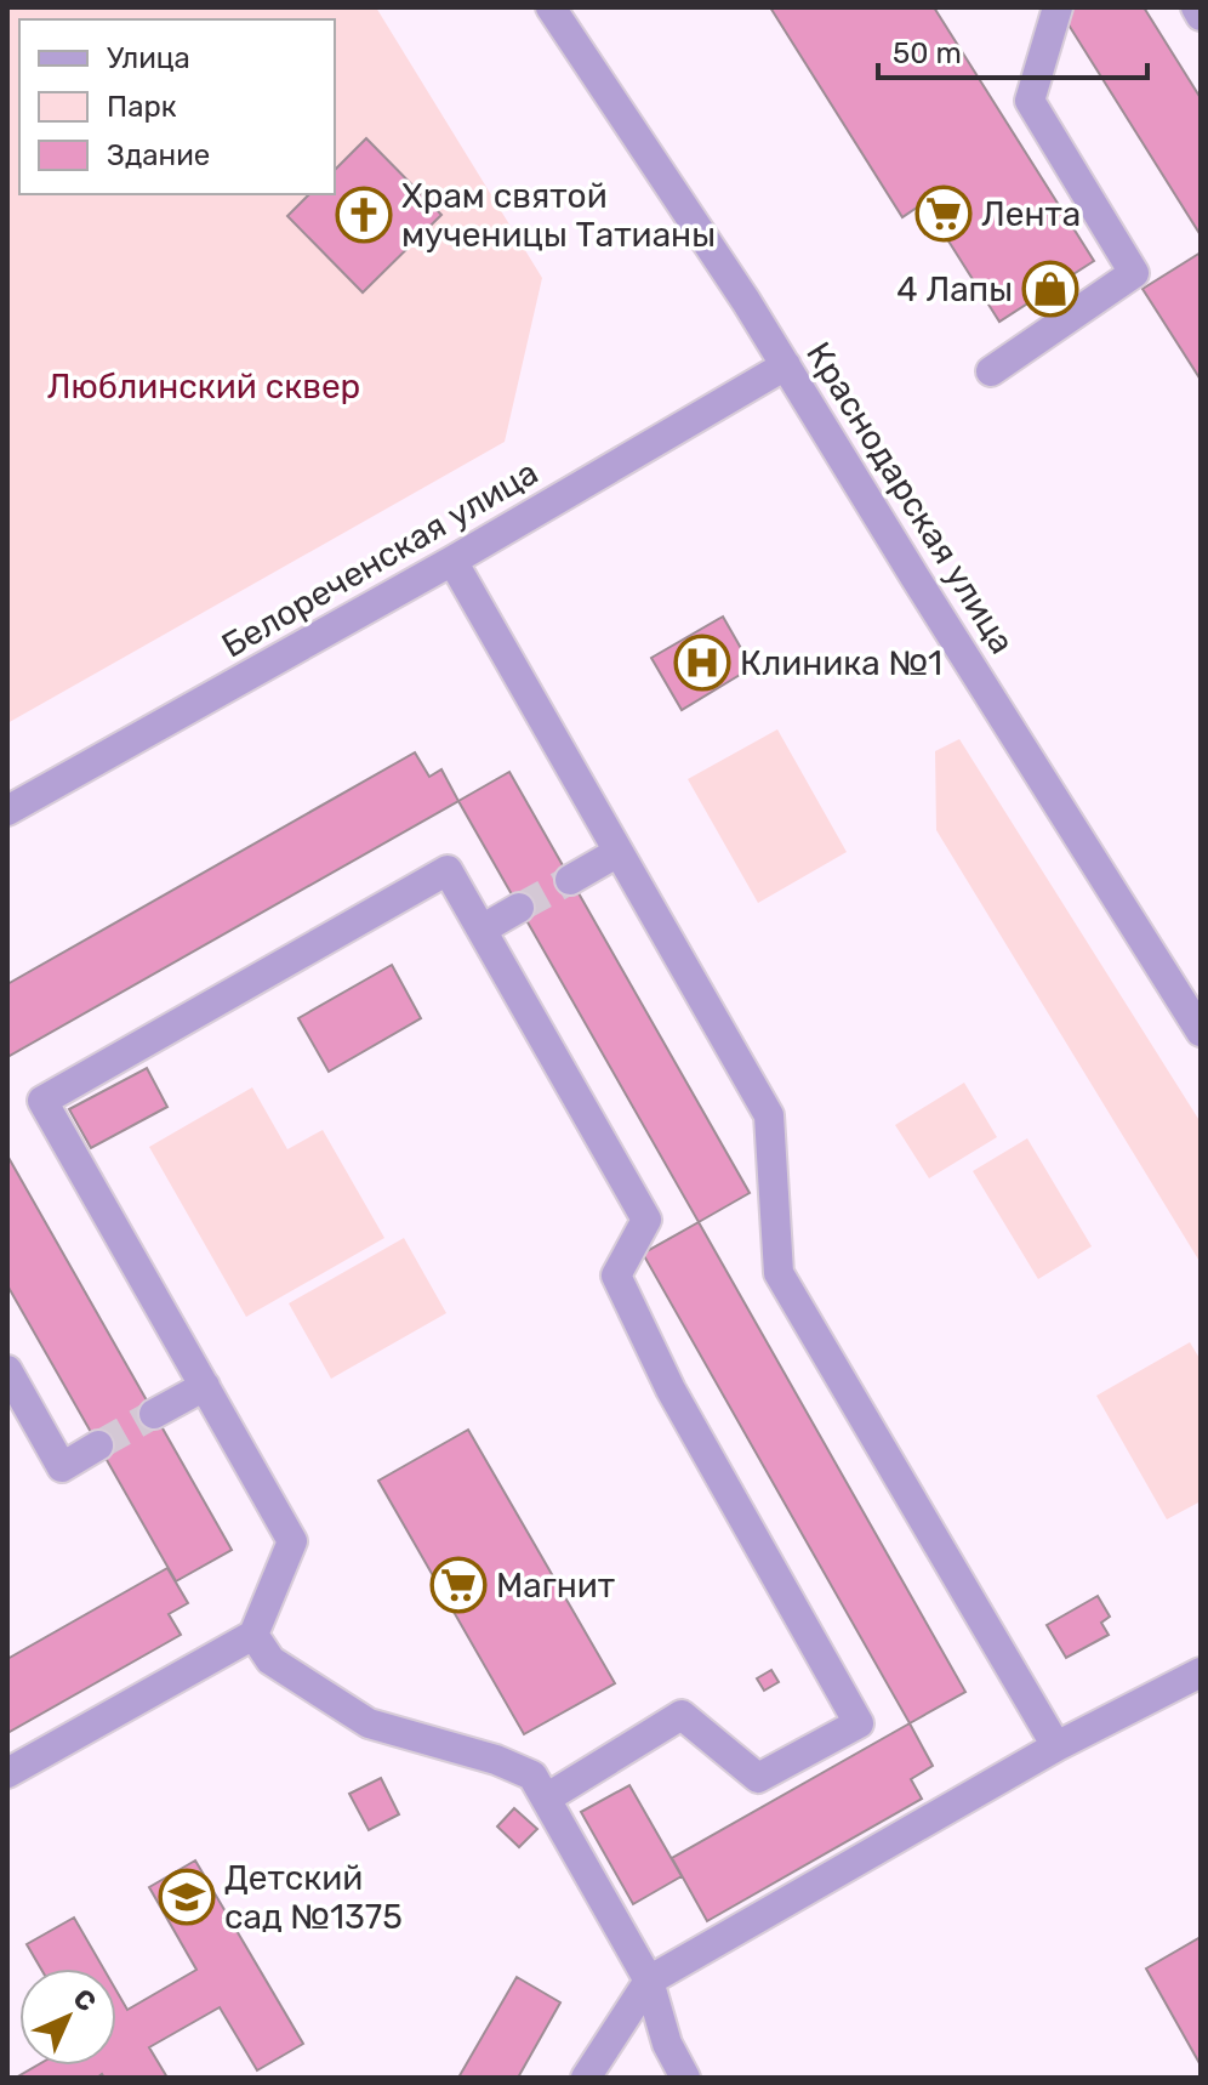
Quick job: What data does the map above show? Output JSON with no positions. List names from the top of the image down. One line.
{"streets":{"street":["Краснодарская улица","Белореченская улица"]},"crossings":[["Краснодарская улица","Белореченская улица"]],"parks":["Люблинский сквер"],"places":{"supermarket":["Лента","Магнит"],"church":["Храм святой мученицы Татианы"],"shop":["4 Лапы"],"hospital":["Клиника №1"],"school or university":["Детский сад №1375"]},"legend":["Улица","Парк","Здание"],"scale_bar":"50 m","north":"top right"}
